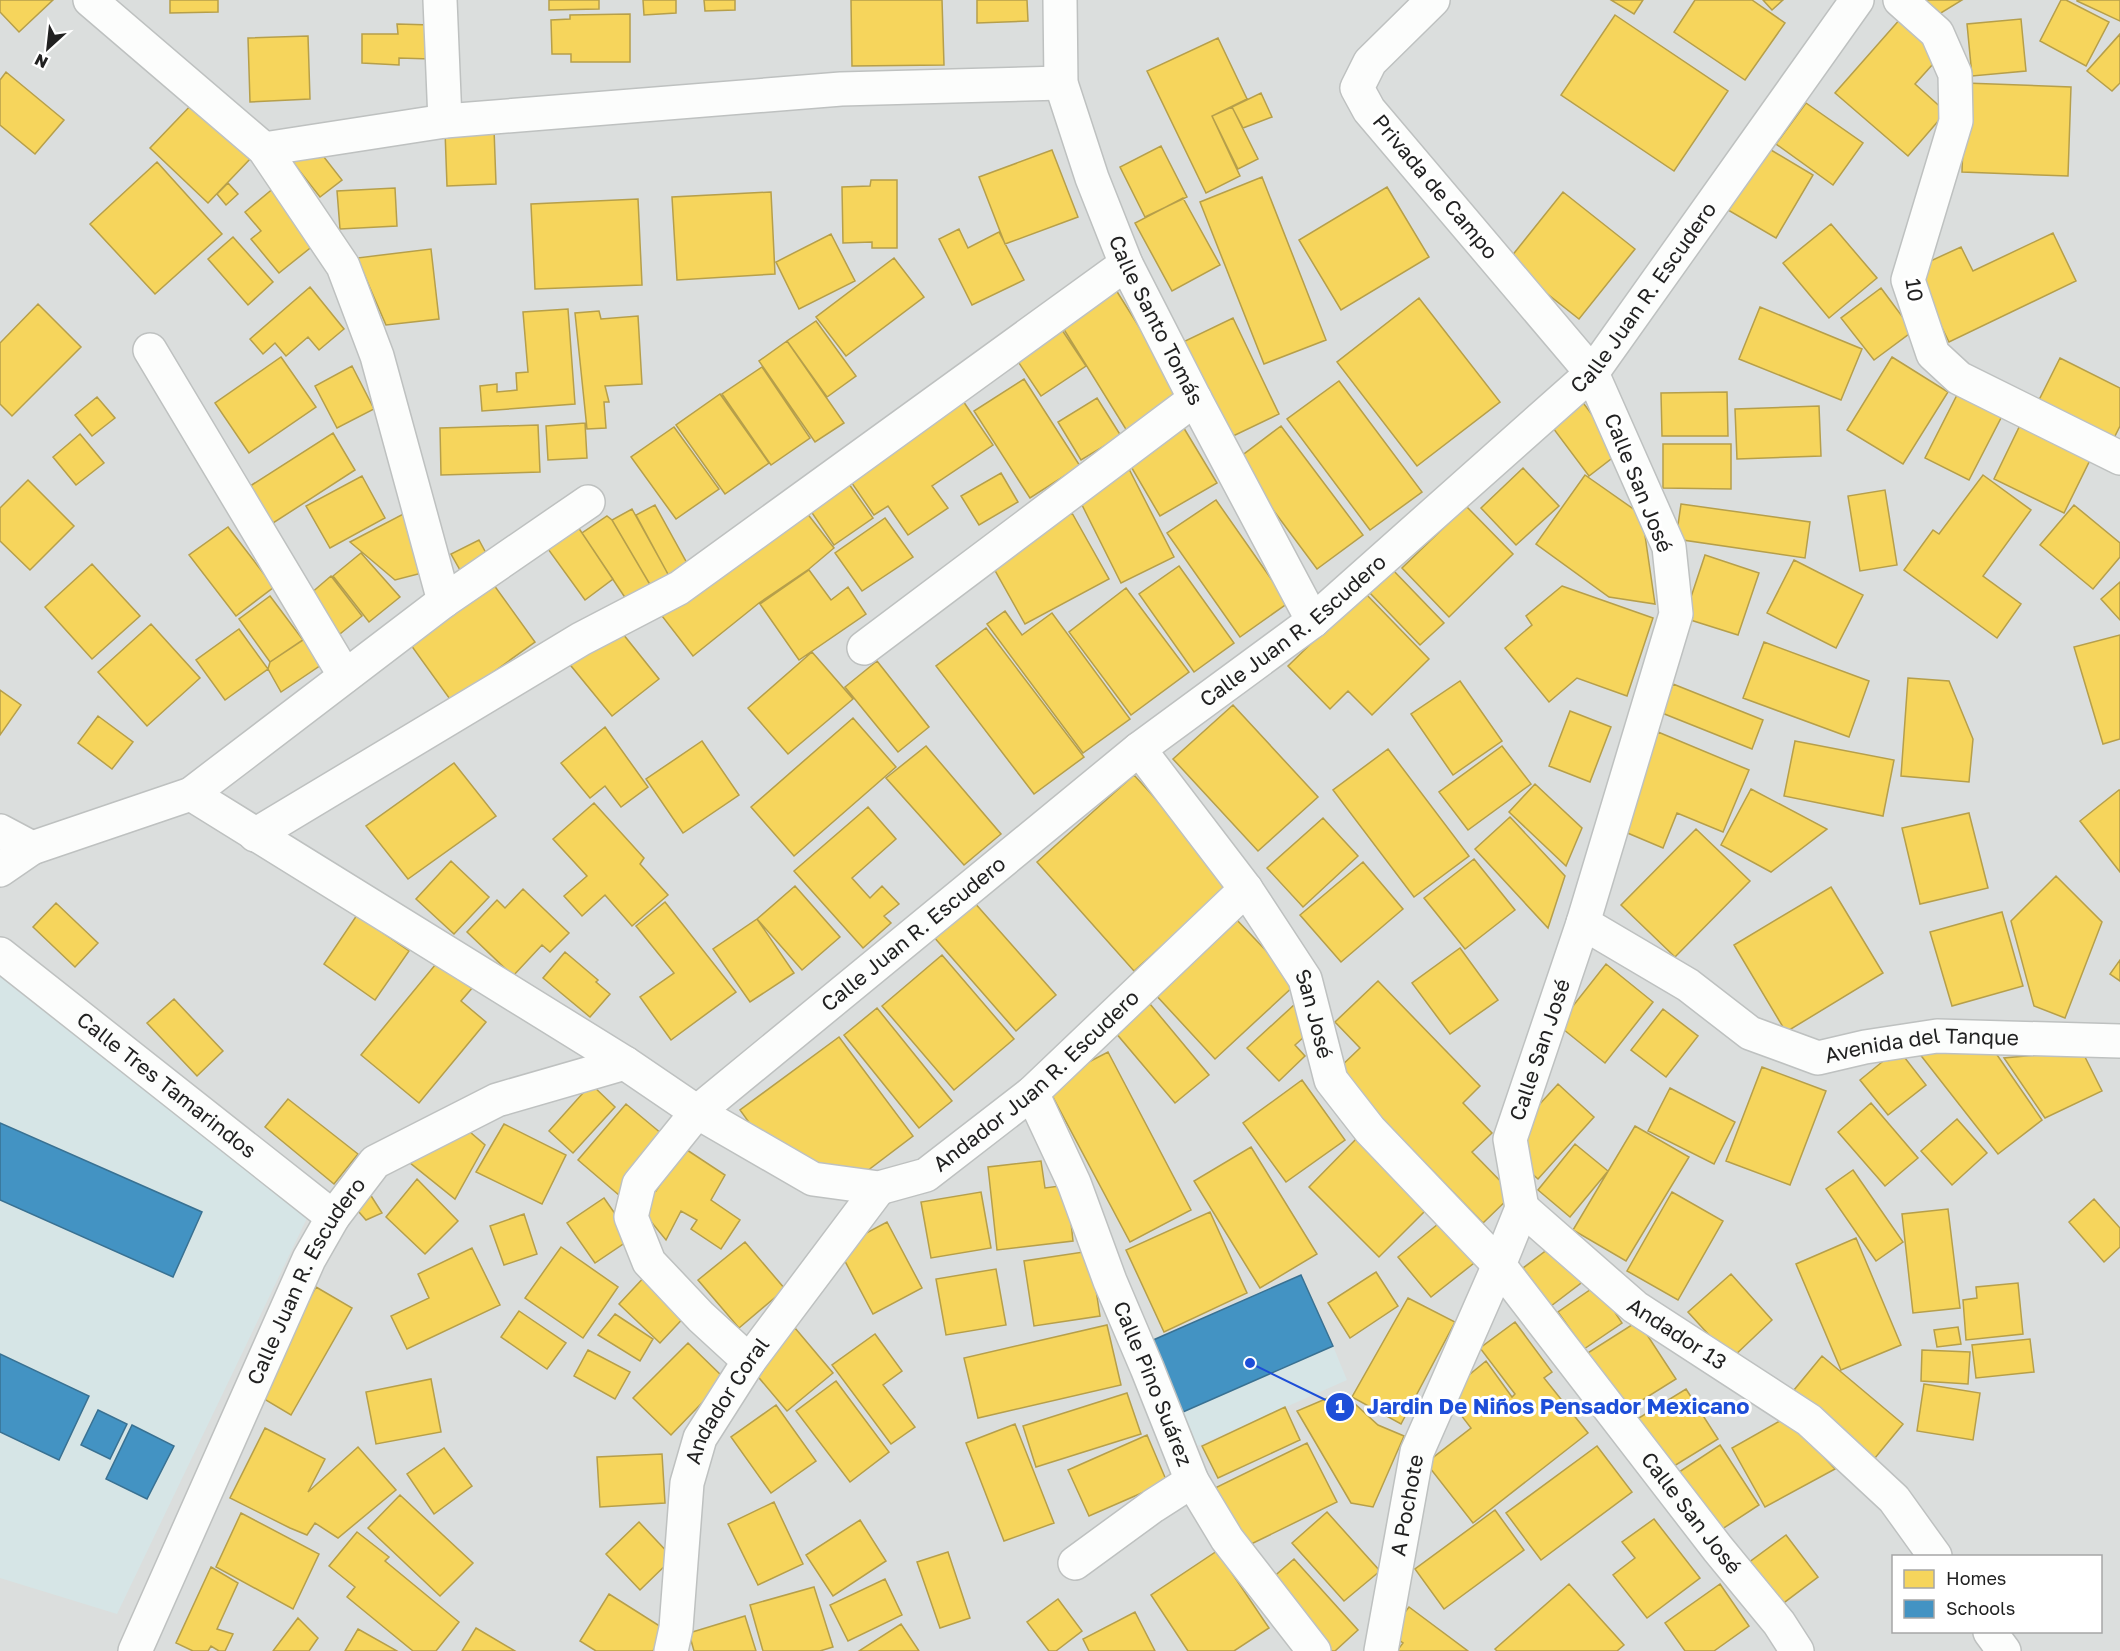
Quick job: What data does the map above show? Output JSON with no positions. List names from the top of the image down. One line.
{"streets":{"street":["Privada de Campo","10","Calle Juan R. Escudero","Calle Santo Tomás","Calle San José","San José","Avenida del Tanque","Andador Juan R. Escudero","Calle Tres Tamarindos","Andador 13","Calle Pino Suárez","Andador Coral","A Pochote"]},"crossings":[["Privada de Campo","Calle Juan R. Escudero"],["Privada de Campo","Calle San José"],["Calle Juan R. Escudero","Calle Santo Tomás"],["Calle Juan R. Escudero","Calle San José"],["Calle Juan R. Escudero","San José"],["Calle Juan R. Escudero","Andador Juan R. Escudero"],["Calle Juan R. Escudero","Calle Tres Tamarindos"],["Calle Juan R. Escudero","Andador Coral"],["Calle San José","San José"],["Calle San José","Avenida del Tanque"],["Calle San José","Andador 13"],["Calle San José","A Pochote"],["San José","Andador Juan R. Escudero"],["San José","A Pochote"],["Andador Juan R. Escudero","Calle Pino Suárez"],["Andador Juan R. Escudero","Andador Coral"]],"places":["Jardin De Niños Pensador Mexicano"],"legend":["Homes","Schools"],"north":"bottom left"}
